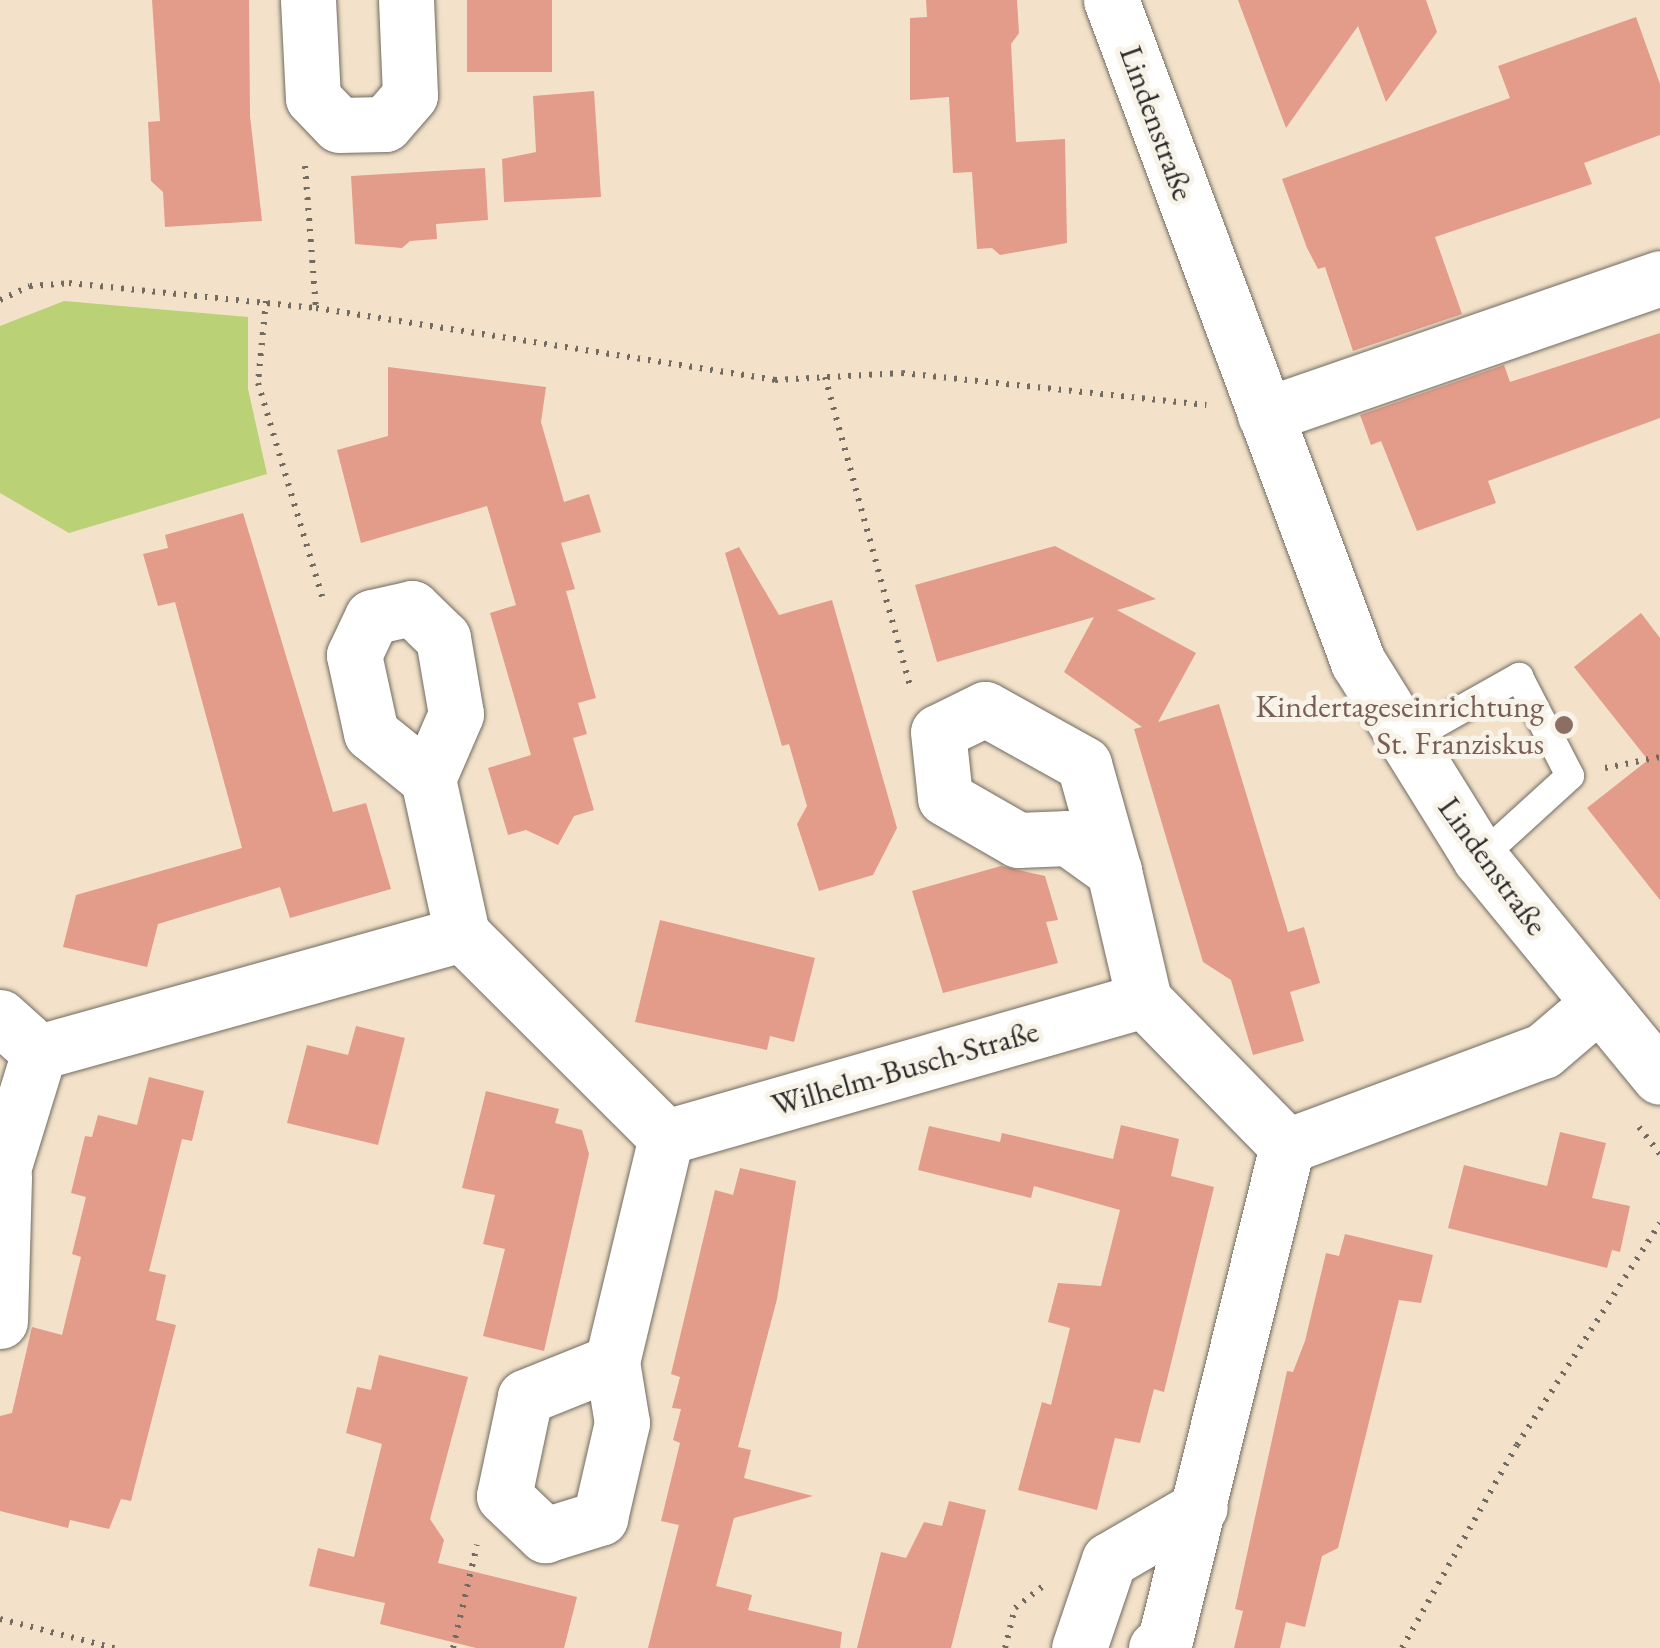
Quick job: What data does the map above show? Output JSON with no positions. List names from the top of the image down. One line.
{"streets":{"street":["Lindenstraße","Wilhelm-Busch-Straße"]},"places":["Kindertageseinrichtung St. Franziskus"]}
